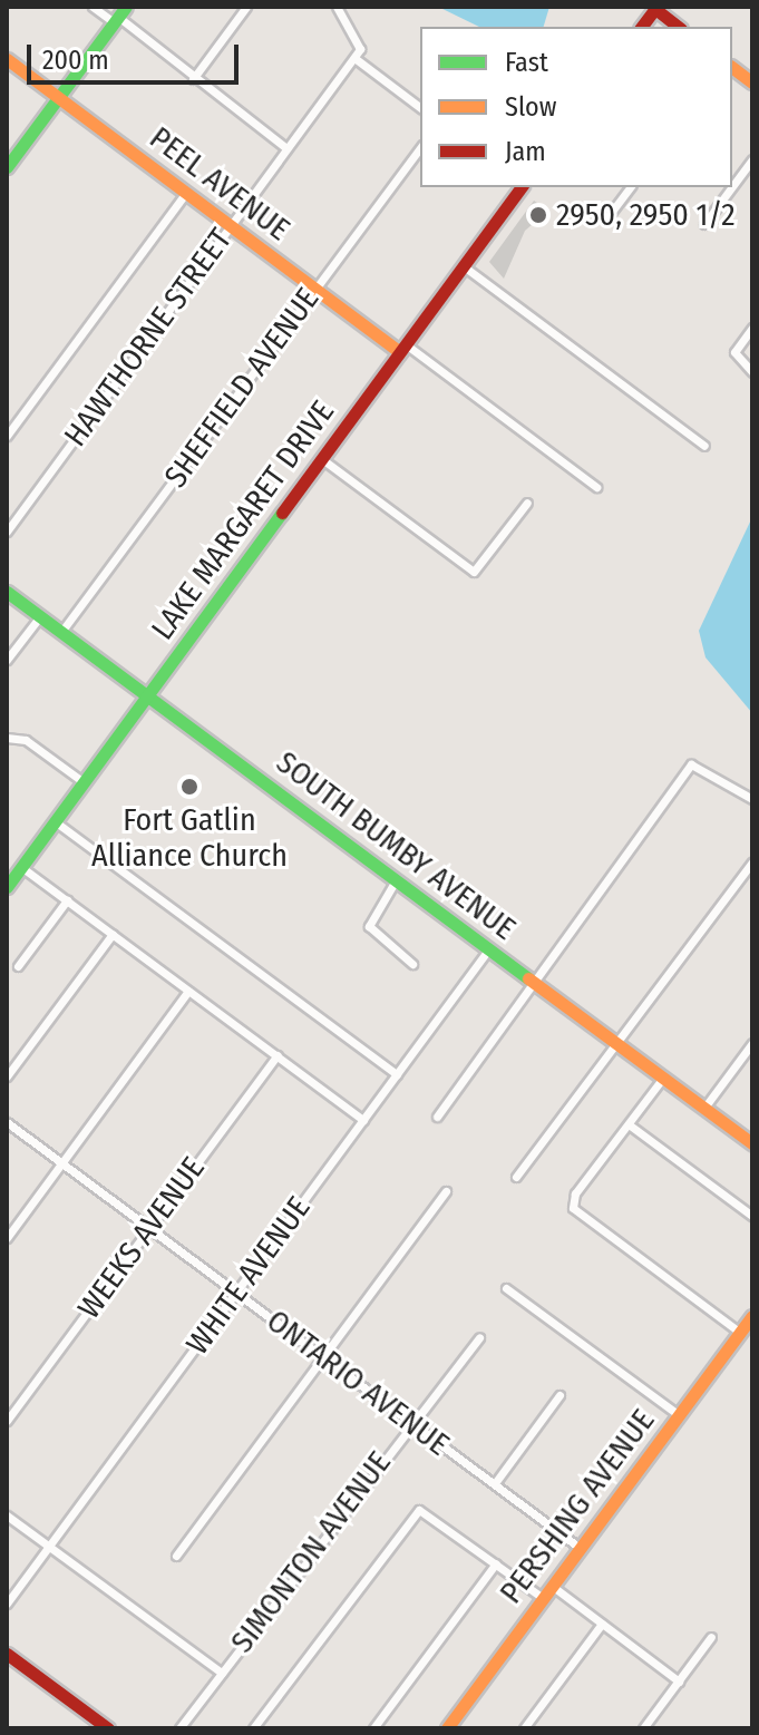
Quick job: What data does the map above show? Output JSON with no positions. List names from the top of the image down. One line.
{"streets":{"street":["PEEL AVENUE","HAWTHORNE STREET","SHEFFIELD AVENUE","LAKE MARGARET DRIVE","SOUTH BUMBY AVENUE","WEEKS AVENUE","WHITE AVENUE","ONTARIO AVENUE","PERSHING AVENUE","SIMONTON AVENUE"]},"crossings":[["PEEL AVENUE","HAWTHORNE STREET"],["PEEL AVENUE","SHEFFIELD AVENUE"],["PEEL AVENUE","LAKE MARGARET DRIVE"],["SHEFFIELD AVENUE","SOUTH BUMBY AVENUE"],["LAKE MARGARET DRIVE","SOUTH BUMBY AVENUE"],["SOUTH BUMBY AVENUE","WHITE AVENUE"],["WEEKS AVENUE","ONTARIO AVENUE"],["WHITE AVENUE","ONTARIO AVENUE"],["ONTARIO AVENUE","PERSHING AVENUE"],["ONTARIO AVENUE","SIMONTON AVENUE"]],"places":["2950, 2950 1/2","Fort Gatlin Alliance Church"],"legend":["Fast","Slow","Jam"],"scale_bar":"200 m"}
